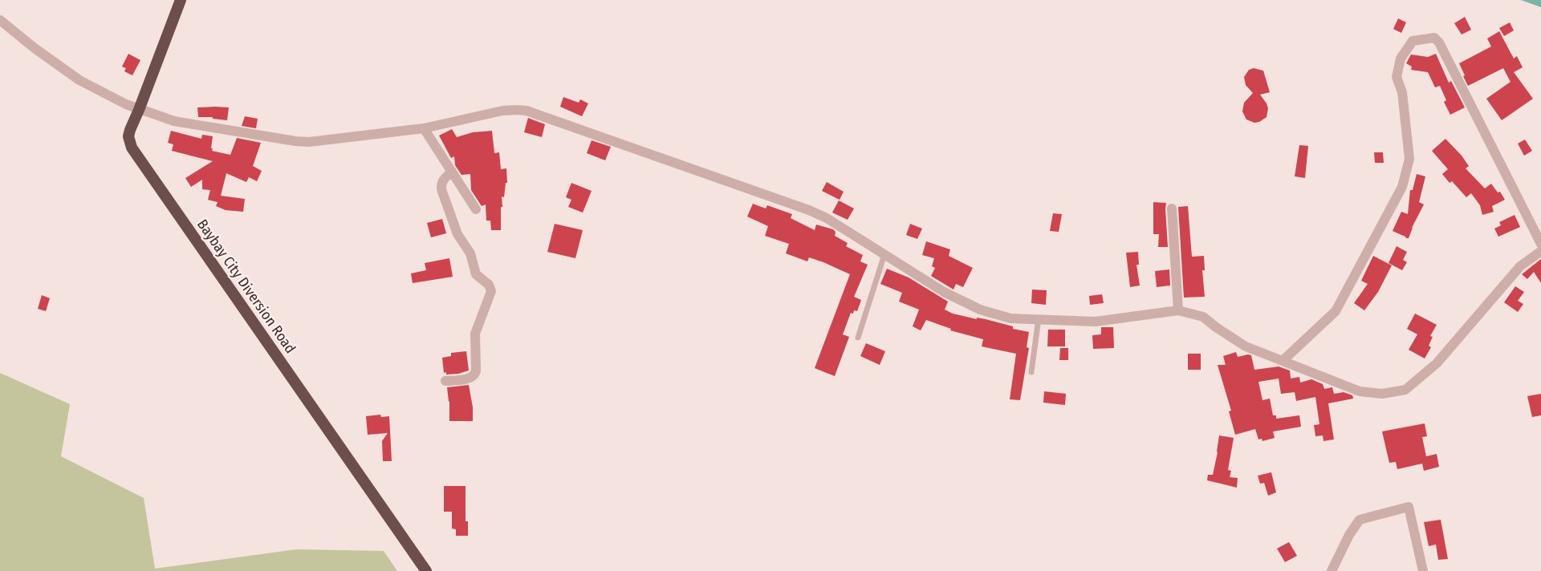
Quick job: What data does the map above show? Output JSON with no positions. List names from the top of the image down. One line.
{"streets":{"highway":["Baybay City Diversion Road"]}}
